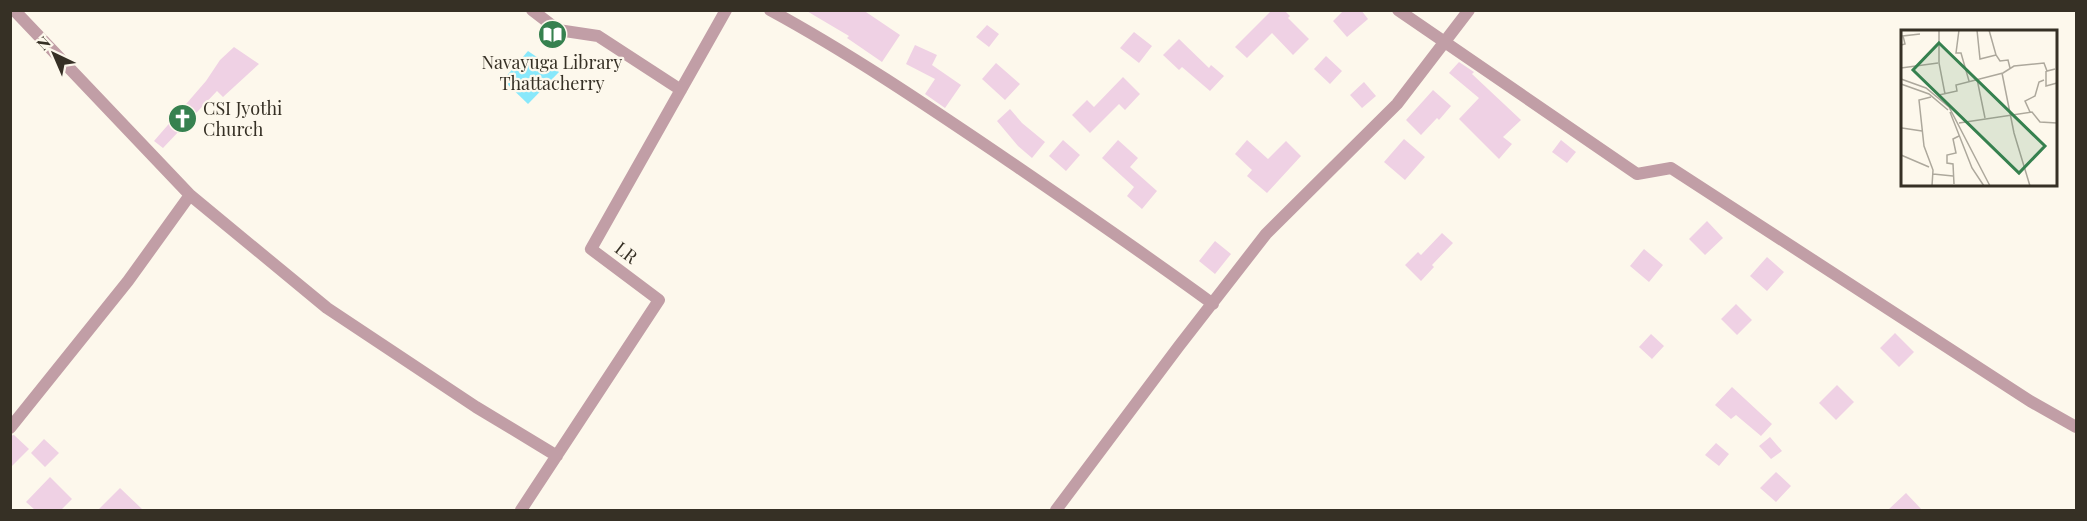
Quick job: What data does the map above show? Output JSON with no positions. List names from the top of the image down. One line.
{"streets":{"street":["LR"]},"places":{"library":["Navayuga Library Thattacherry"],"church":["CSI Jyothi Church"]},"north":"top left"}
